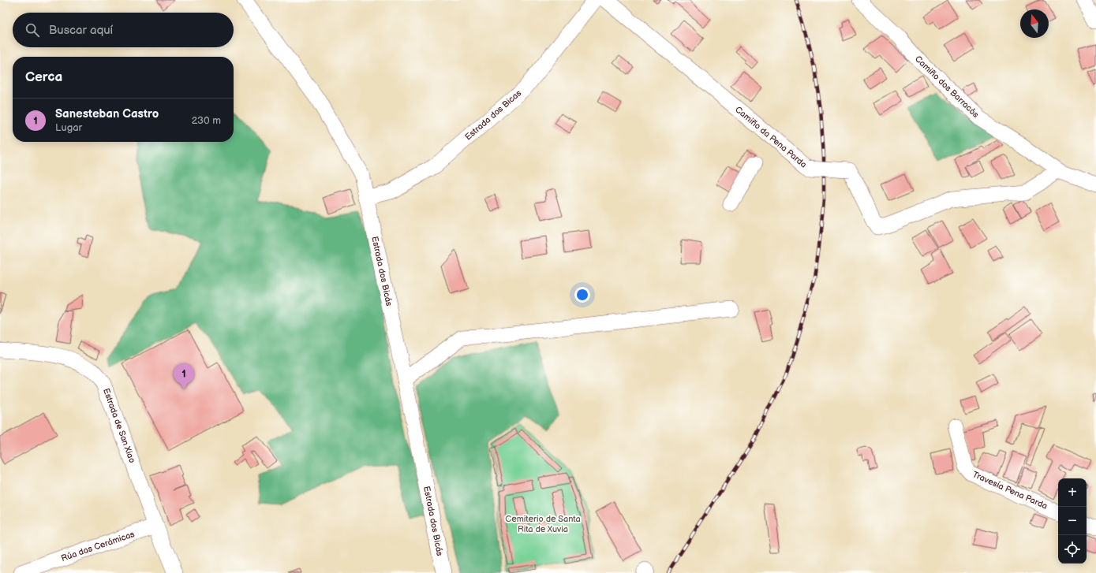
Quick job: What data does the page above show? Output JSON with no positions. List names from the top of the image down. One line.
{"streets":{"street":["Camiño dos Barracós","Estrada dos Bicas","Camiño da Pena Parda","Estrada dos Bicás","Estrada de San Xiao","Travesía Pena Parda","Rúa das Cerámicas"]},"crossings":[["Camiño dos Barracós","Camiño da Pena Parda"],["Estrada dos Bicas","Estrada dos Bicás"],["Estrada de San Xiao","Rúa das Cerámicas"]],"parks":["Cemiterio de Santa Rita de Xuvia"],"north":"top","page":{"search":"Buscar aquí","heading":"Cerca","list":[{"mark":"1","name":"Sanesteban Castro","note":"Lugar","value":"230 m"}],"pins":"1","map_buttons":["+","−"]}}
